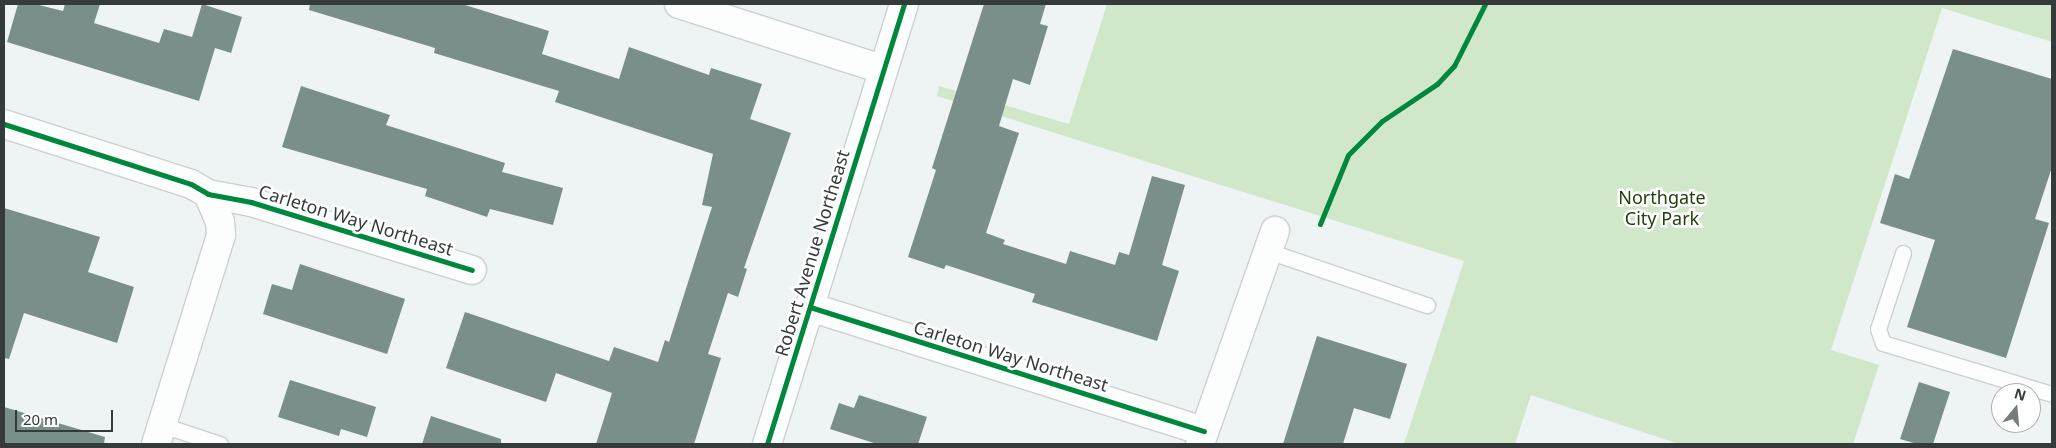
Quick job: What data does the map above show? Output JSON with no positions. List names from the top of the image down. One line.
{"streets":{"street":["Carleton Way Northeast","Robert Avenue Northeast"]},"crossings":[["Carleton Way Northeast","Robert Avenue Northeast"]],"parks":["Northgate City Park"],"scale_bar":"20 m","north":"top"}
